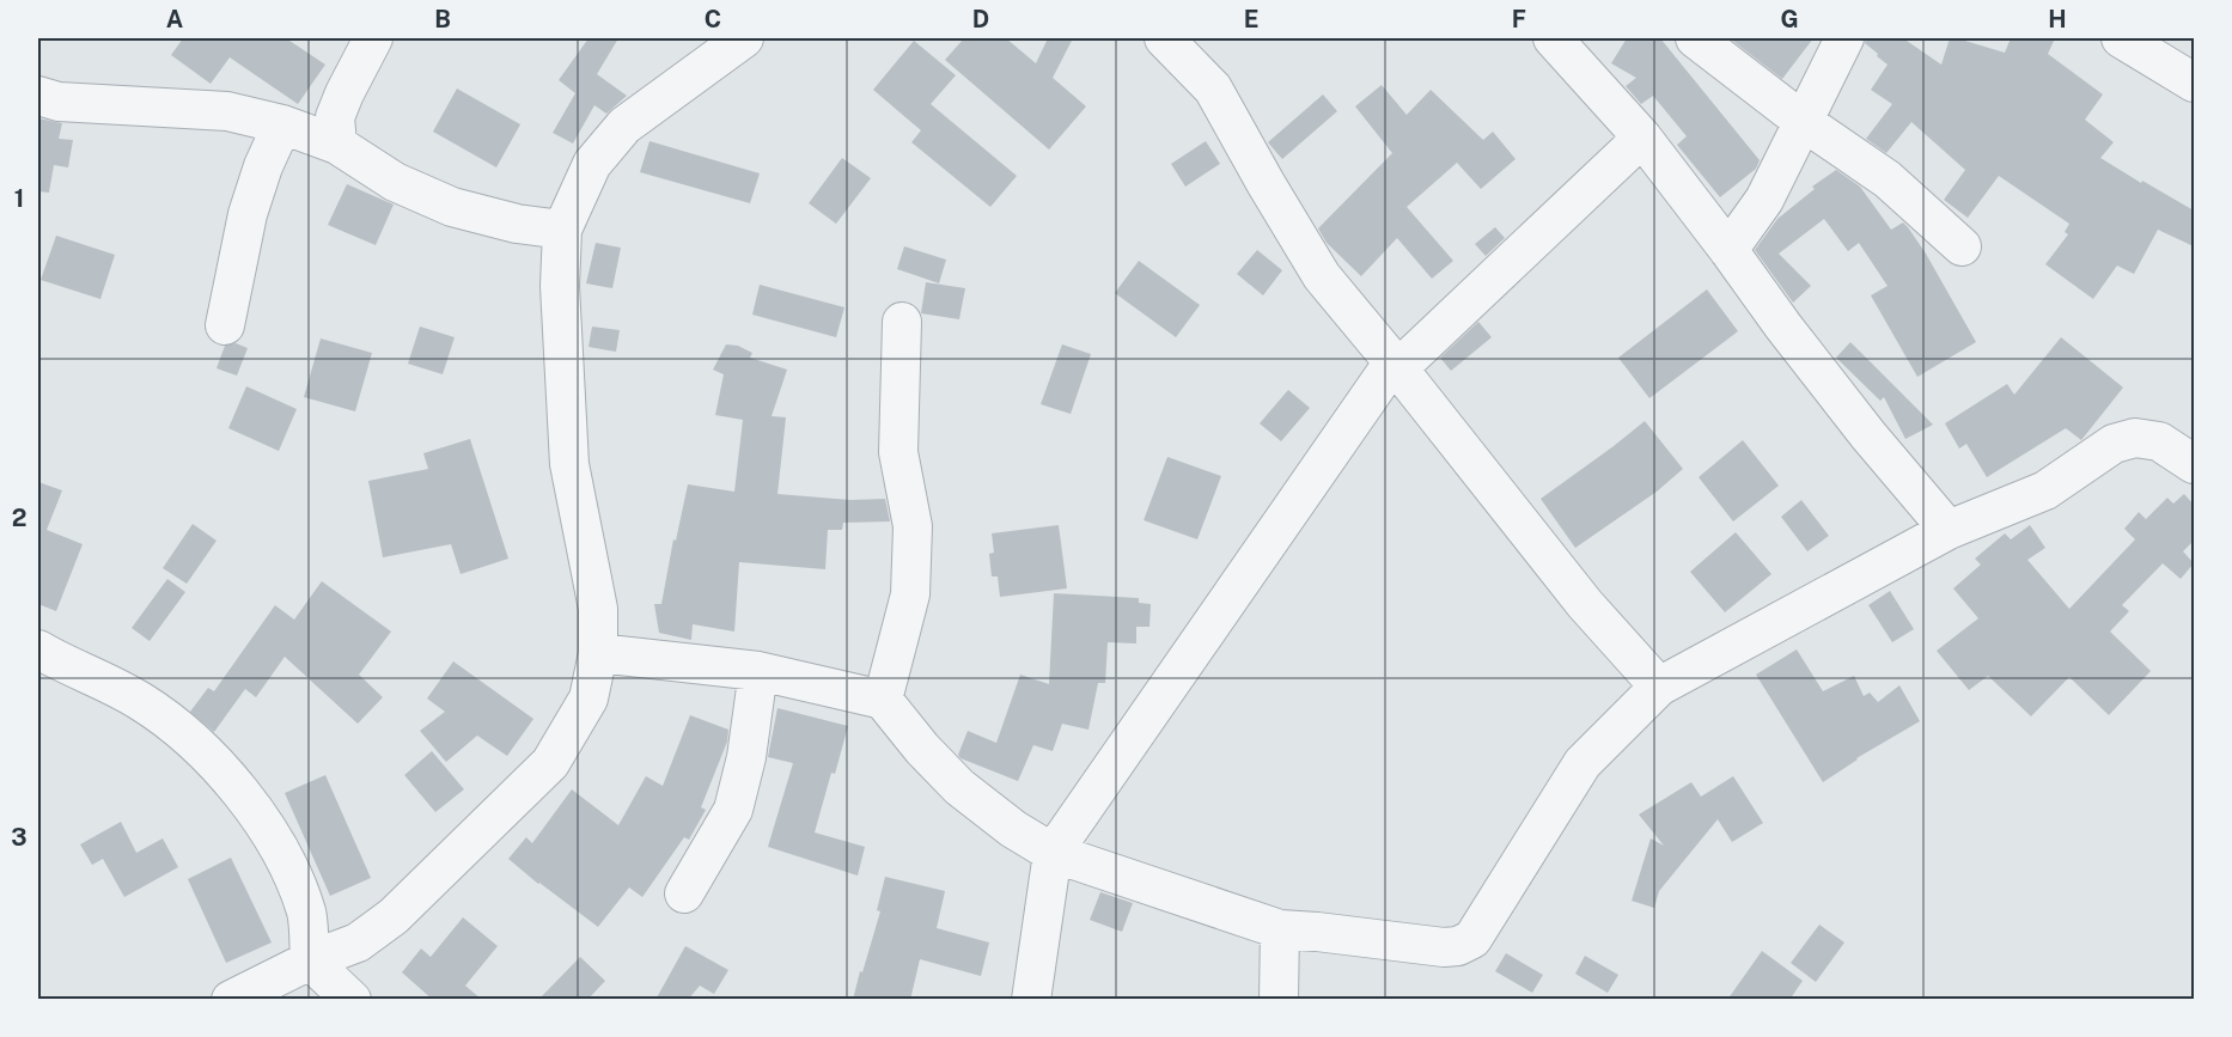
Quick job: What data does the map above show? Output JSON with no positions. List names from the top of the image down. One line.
{"grid":{"columns":["A","B","C","D","E","F","G","H"],"rows":["1","2","3"]}}
